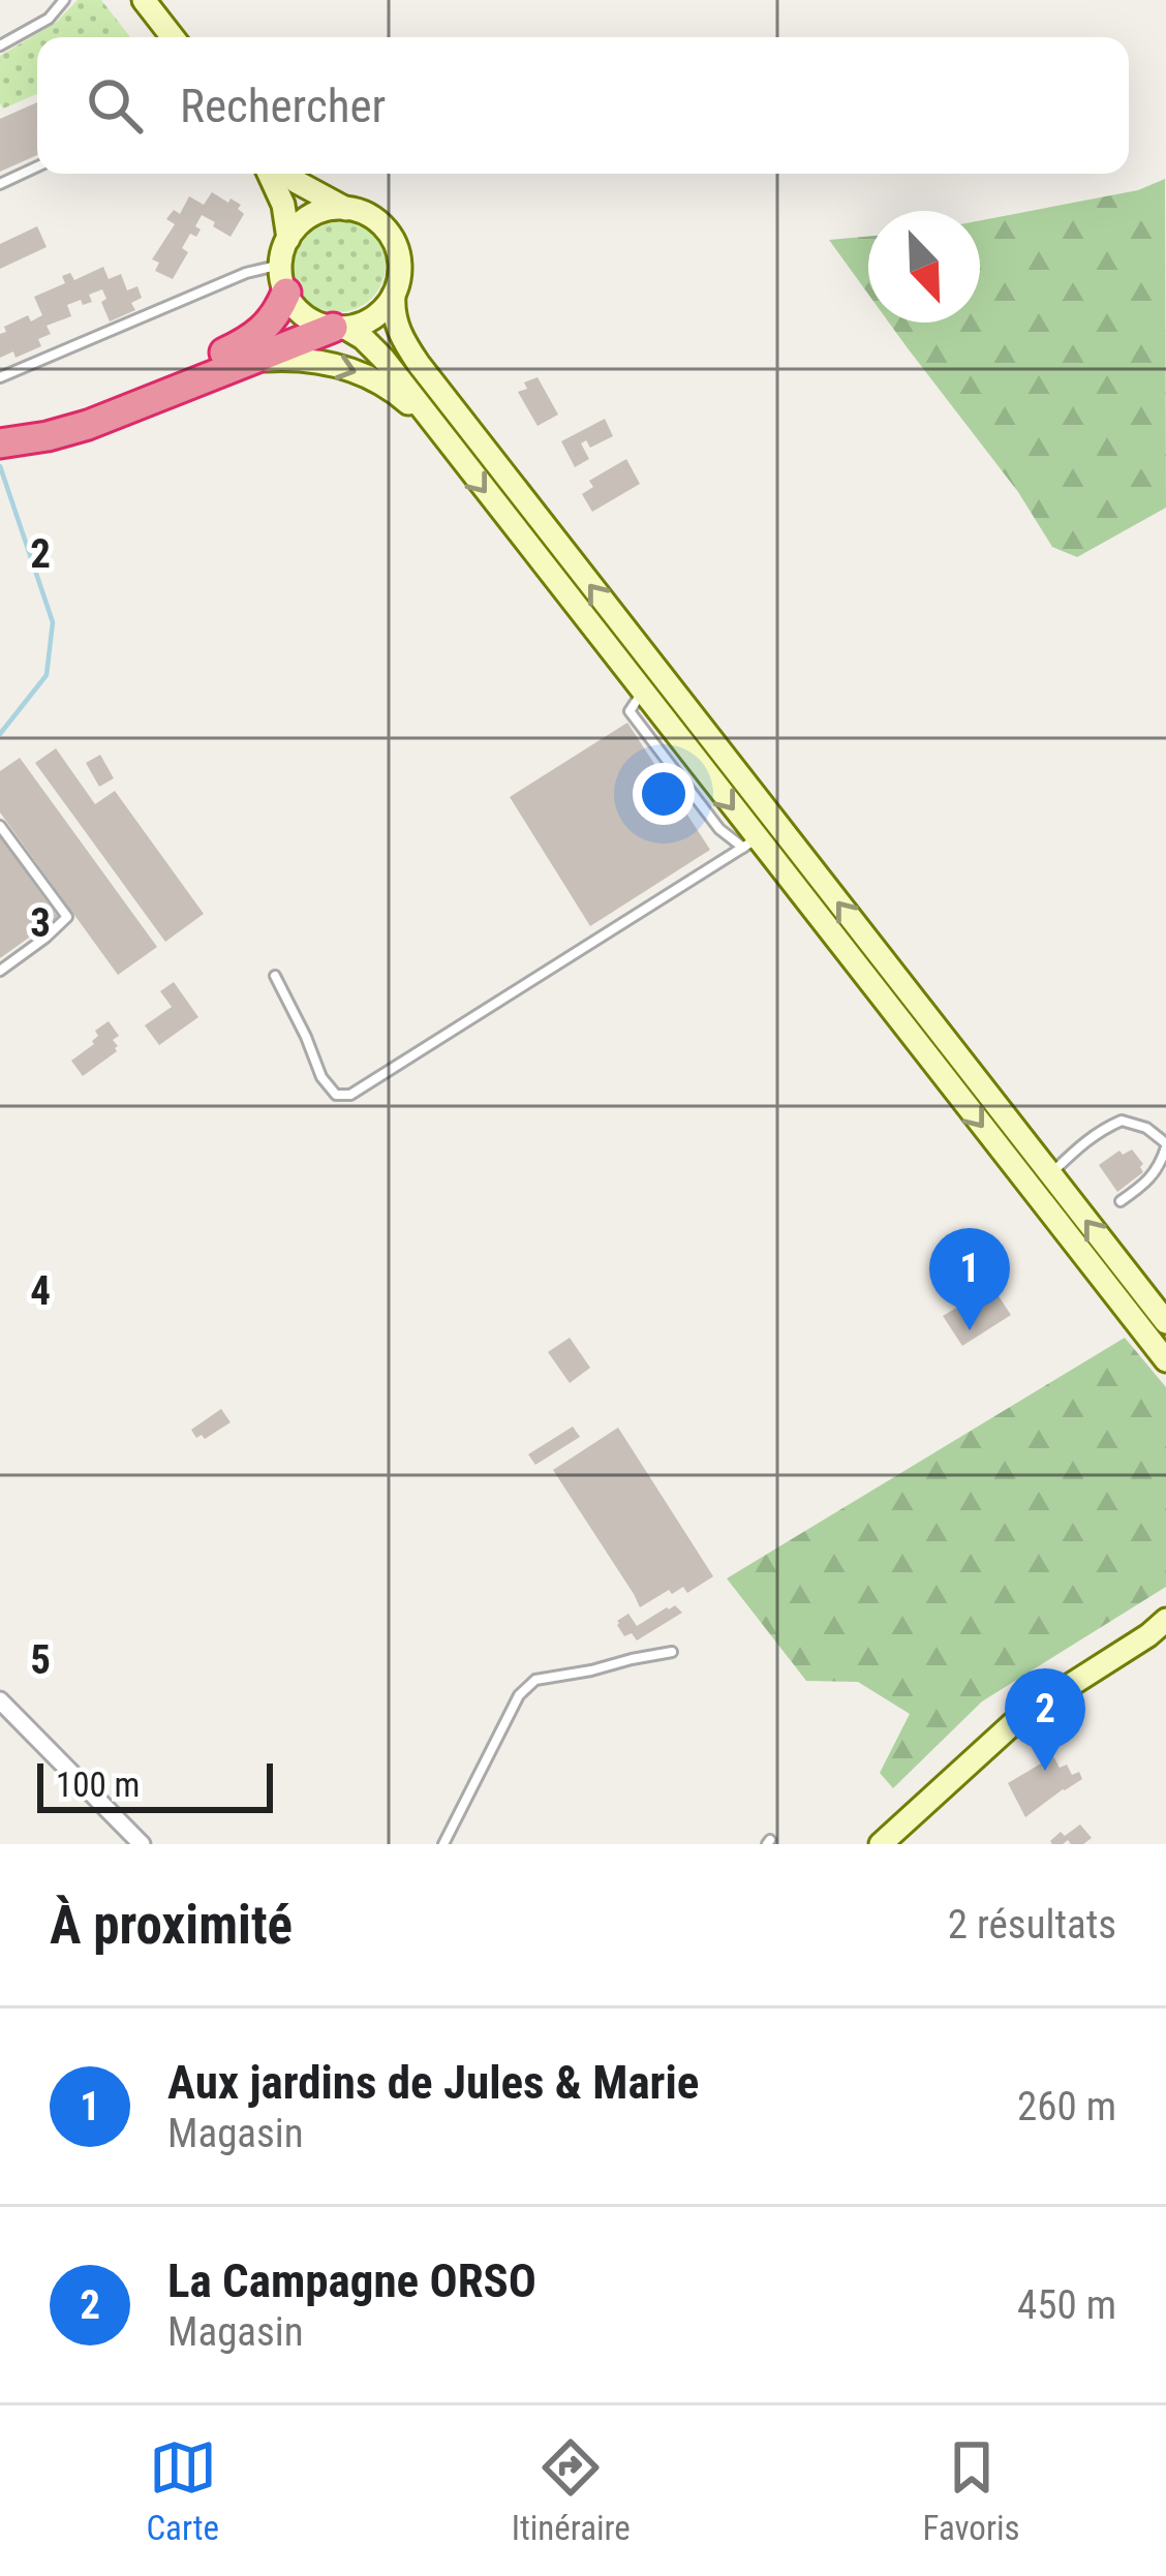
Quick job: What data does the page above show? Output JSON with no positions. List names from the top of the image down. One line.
{"scale_bar":"100 m","north":"bottom right","page":{"search":"Rechercher","pins":["1","2"],"scale":"100 m","heading":["À proximité","2 résultats"],"list":[{"mark":"1","name":"Aux jardins de Jules & Marie","note":"Magasin","value":"260 m"},{"mark":"2","name":"La Campagne ORSO","note":"Magasin","value":"450 m"}],"nav":["Carte","Itinéraire","Favoris"]},"grid":{"rows":["2","3","4","5"]}}
